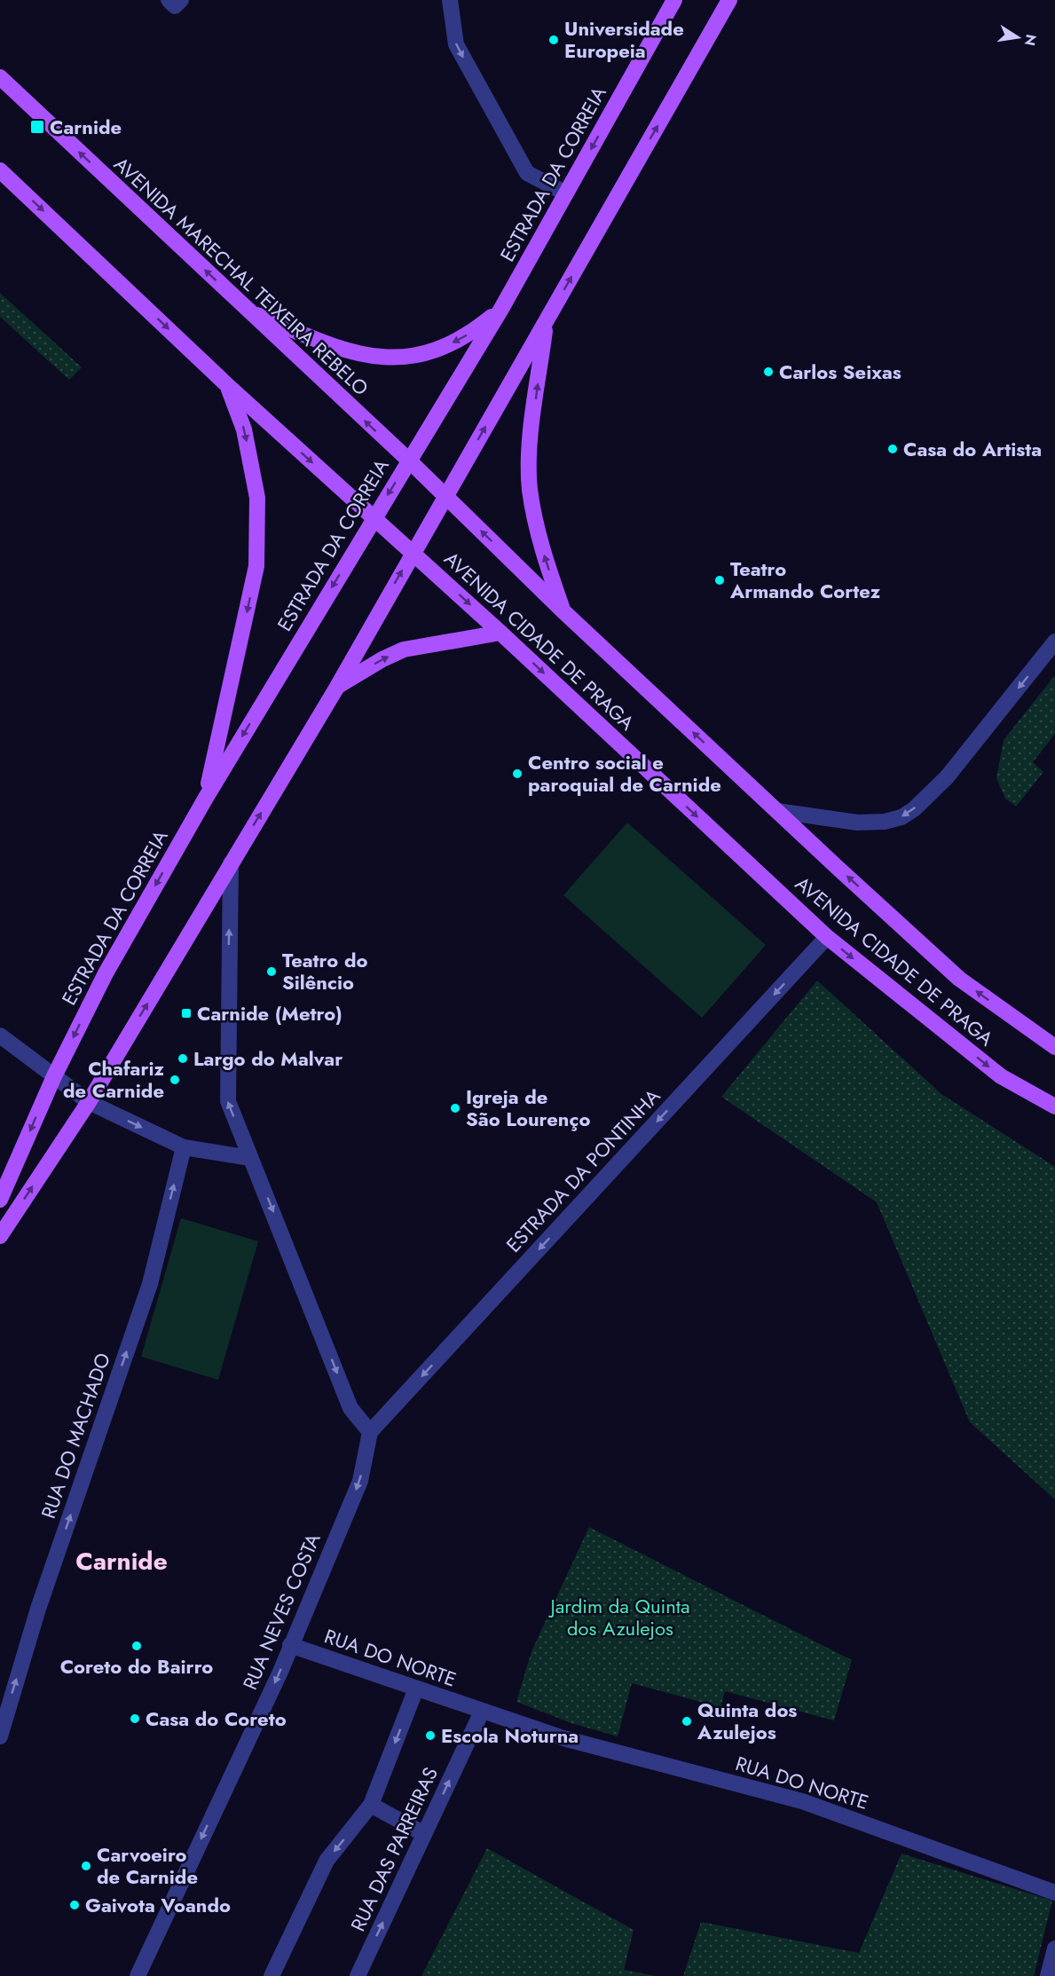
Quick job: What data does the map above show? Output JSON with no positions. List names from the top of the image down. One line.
{"streets":{"main road":["ESTRADA DA CORREIA","AVENIDA MARECHAL TEIXEIRA REBELO","AVENIDA CIDADE DE PRAGA"],"street":["ESTRADA DA PONTINHA","RUA DO MACHADO","RUA NEVES COSTA","RUA DO NORTE","RUA DAS PARREIRAS"]},"crossings":[["ESTRADA DA CORREIA","AVENIDA MARECHAL TEIXEIRA REBELO"],["ESTRADA DA CORREIA","AVENIDA CIDADE DE PRAGA"],["AVENIDA MARECHAL TEIXEIRA REBELO","AVENIDA CIDADE DE PRAGA"],["AVENIDA CIDADE DE PRAGA","ESTRADA DA PONTINHA"],["ESTRADA DA PONTINHA","RUA NEVES COSTA"],["RUA NEVES COSTA","RUA DO NORTE"],["RUA DO NORTE","RUA DAS PARREIRAS"]],"one_way":["ESTRADA DA PONTINHA","RUA DO MACHADO"],"districts":["Carnide"],"parks":["Jardim da Quinta dos Azulejos"],"places":{"other":["Universidade Europeia","Carlos Seixas","Casa do Artista","Teatro Armando Cortez","Centro social e paroquial de Carnide","Teatro do Silêncio","Largo do Malvar","Chafariz de Carnide","Igreja de São Lourenço","Coreto do Bairro","Casa do Coreto","Quinta dos Azulejos","Escola Noturna","Carvoeiro de Carnide","Gaivota Voando"],"transit":["Carnide","Carnide (Metro)"]},"north":"right"}
